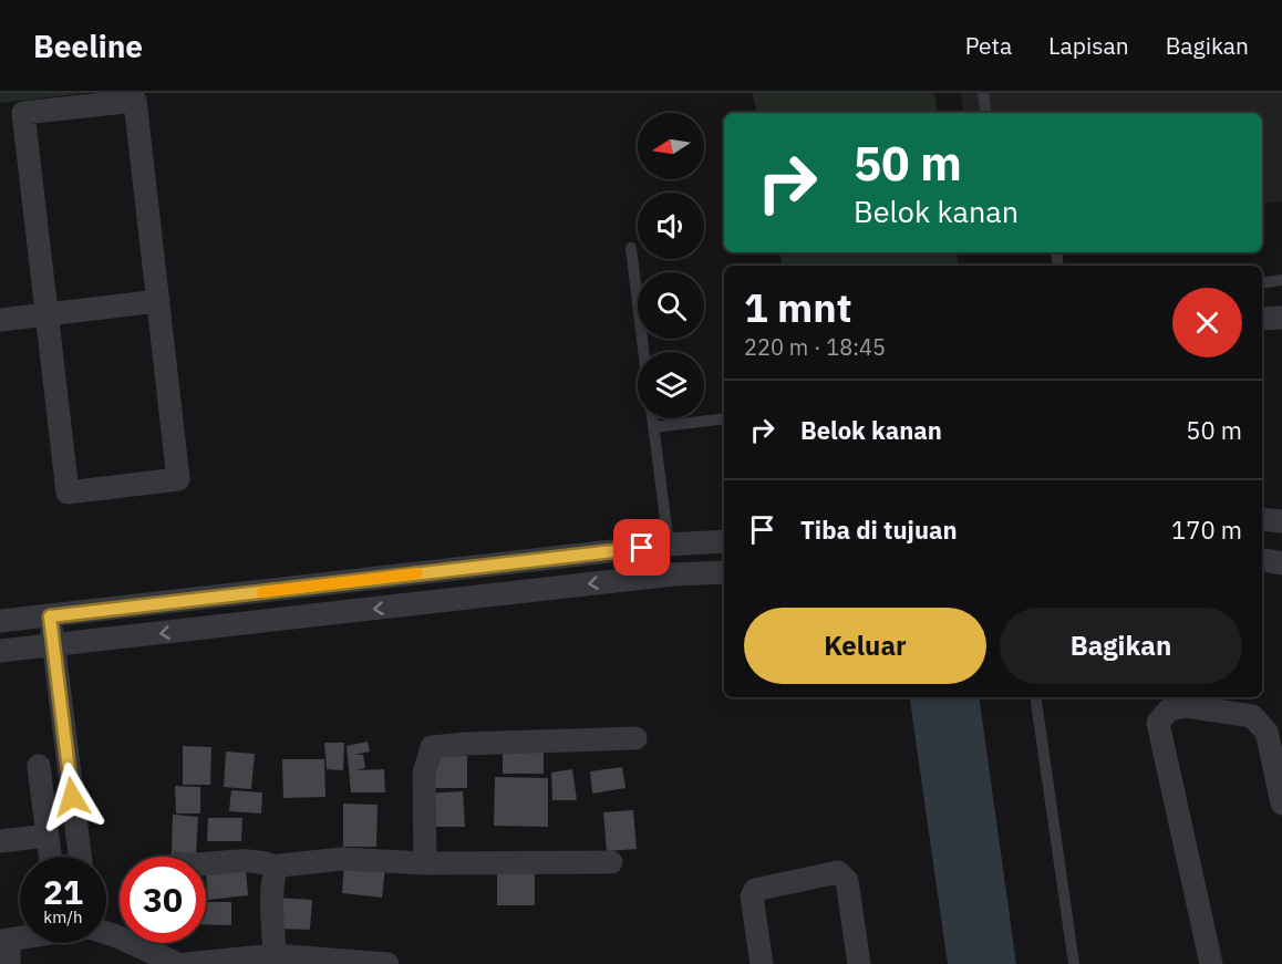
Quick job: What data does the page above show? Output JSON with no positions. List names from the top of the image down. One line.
{"north":"left","page":{"header":"Beeline","nav":["Peta","Lapisan","Bagikan"],"turn":["50 m","Belok kanan"],"heading":["1 mnt","220 m · 18:45"],"list":[{"name":"Belok kanan","value":"50 m"},{"name":"Tiba di tujuan","value":"170 m"}],"buttons":["Keluar","Bagikan"],"speed":"21 km/h","limit":"30"}}
